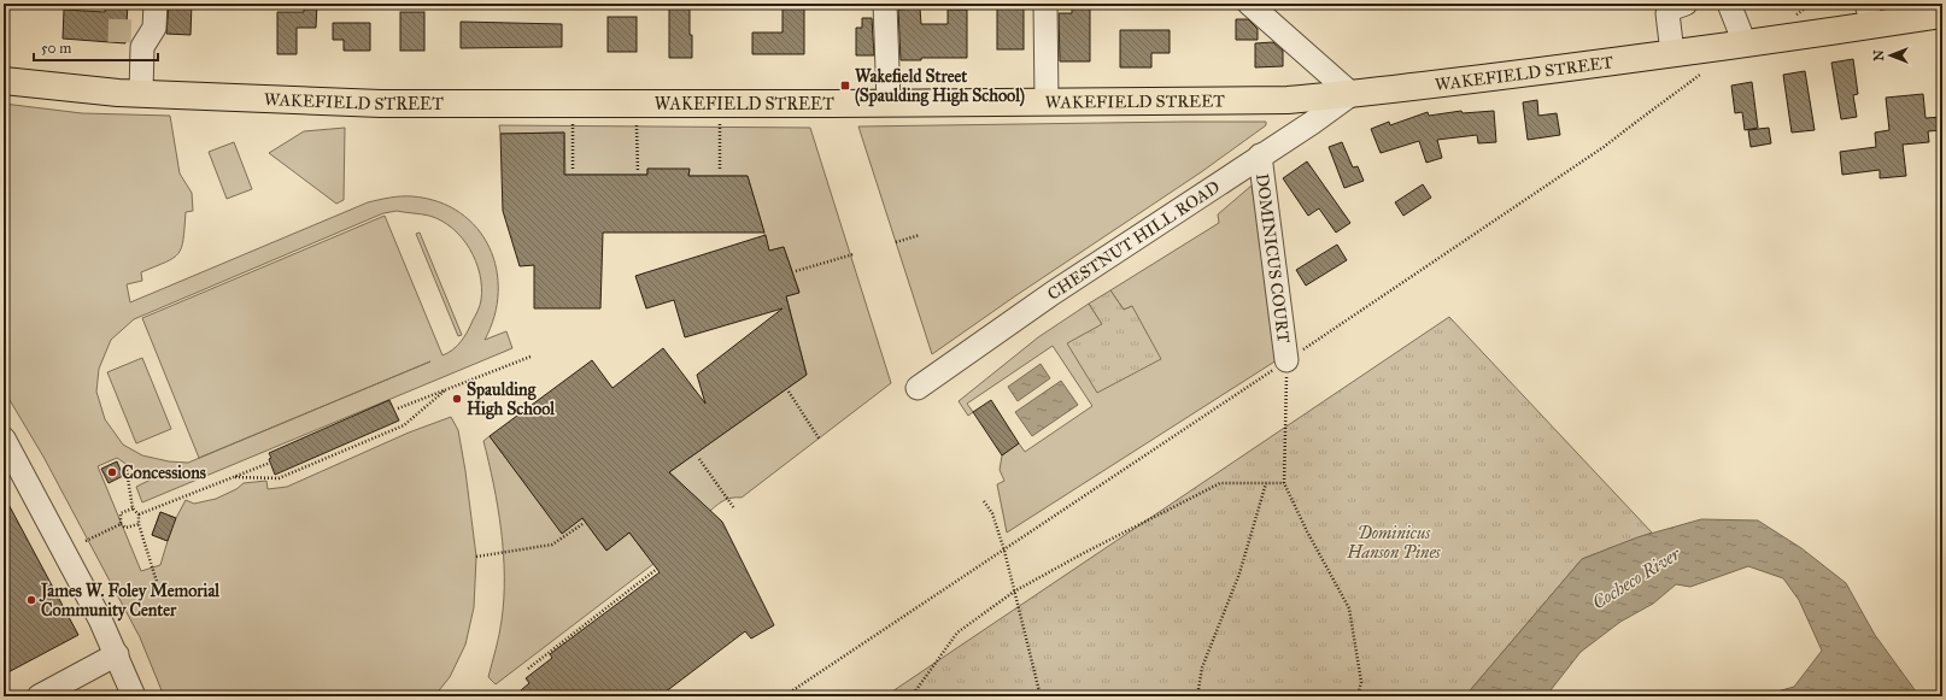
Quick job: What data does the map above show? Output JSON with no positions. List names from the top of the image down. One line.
{"streets":{"main road":["WAKEFIELD STREET"],"street":["CHESTNUT HILL ROAD","DOMINICUS COURT"]},"crossings":[["WAKEFIELD STREET","CHESTNUT HILL ROAD"],["CHESTNUT HILL ROAD","DOMINICUS COURT"]],"water":["Cocheco River"],"parks":["Dominicus Hanson Pines"],"places":{"transit":["Wakefield Street (Spaulding High School)"],"other":["Spaulding High School","Concessions","James W. Foley Memorial Community Center"]},"scale_bar":"50 m","north":"left"}
